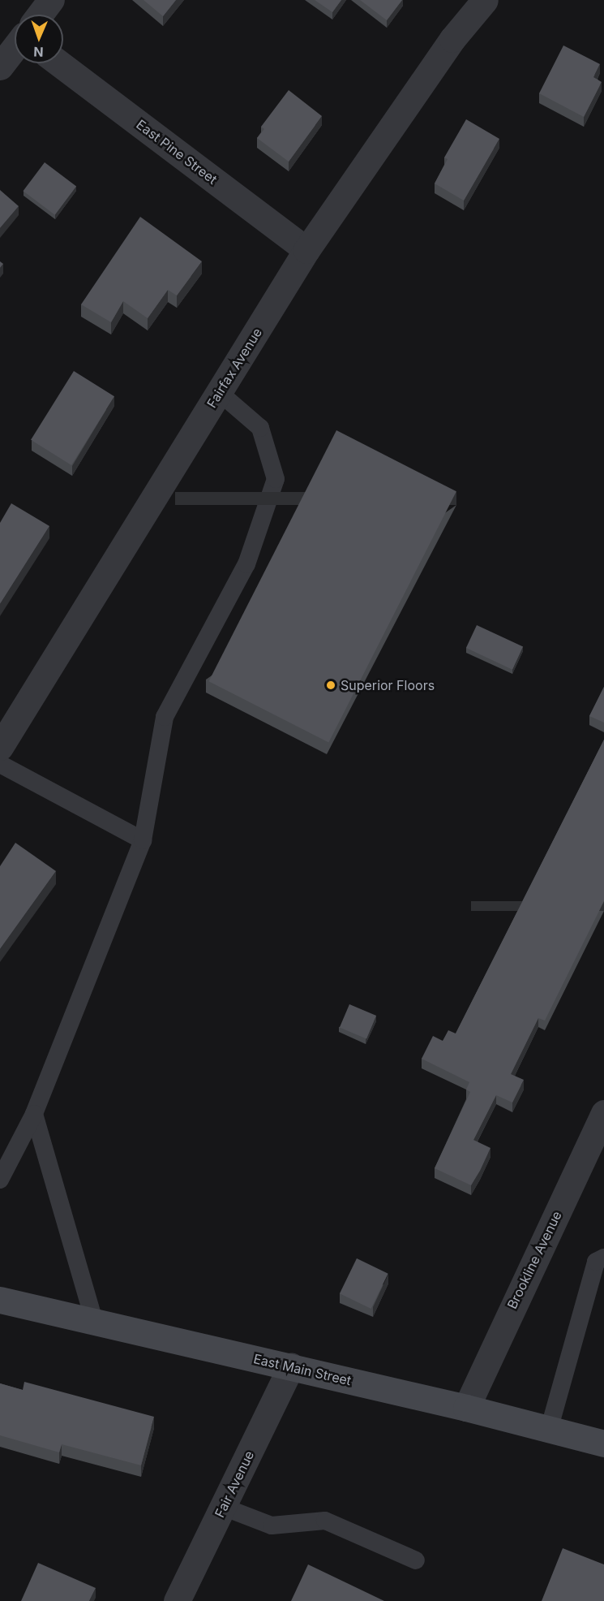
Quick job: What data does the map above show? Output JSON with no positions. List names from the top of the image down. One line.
{"streets":{"main road":["East Main Street"],"street":["East Pine Street","Fairfax Avenue","Brookline Avenue","Fair Avenue"]},"crossings":[["East Pine Street","Fairfax Avenue"],["Brookline Avenue","East Main Street"],["East Main Street","Fair Avenue"]],"places":["Superior Floors"],"north":"bottom"}
